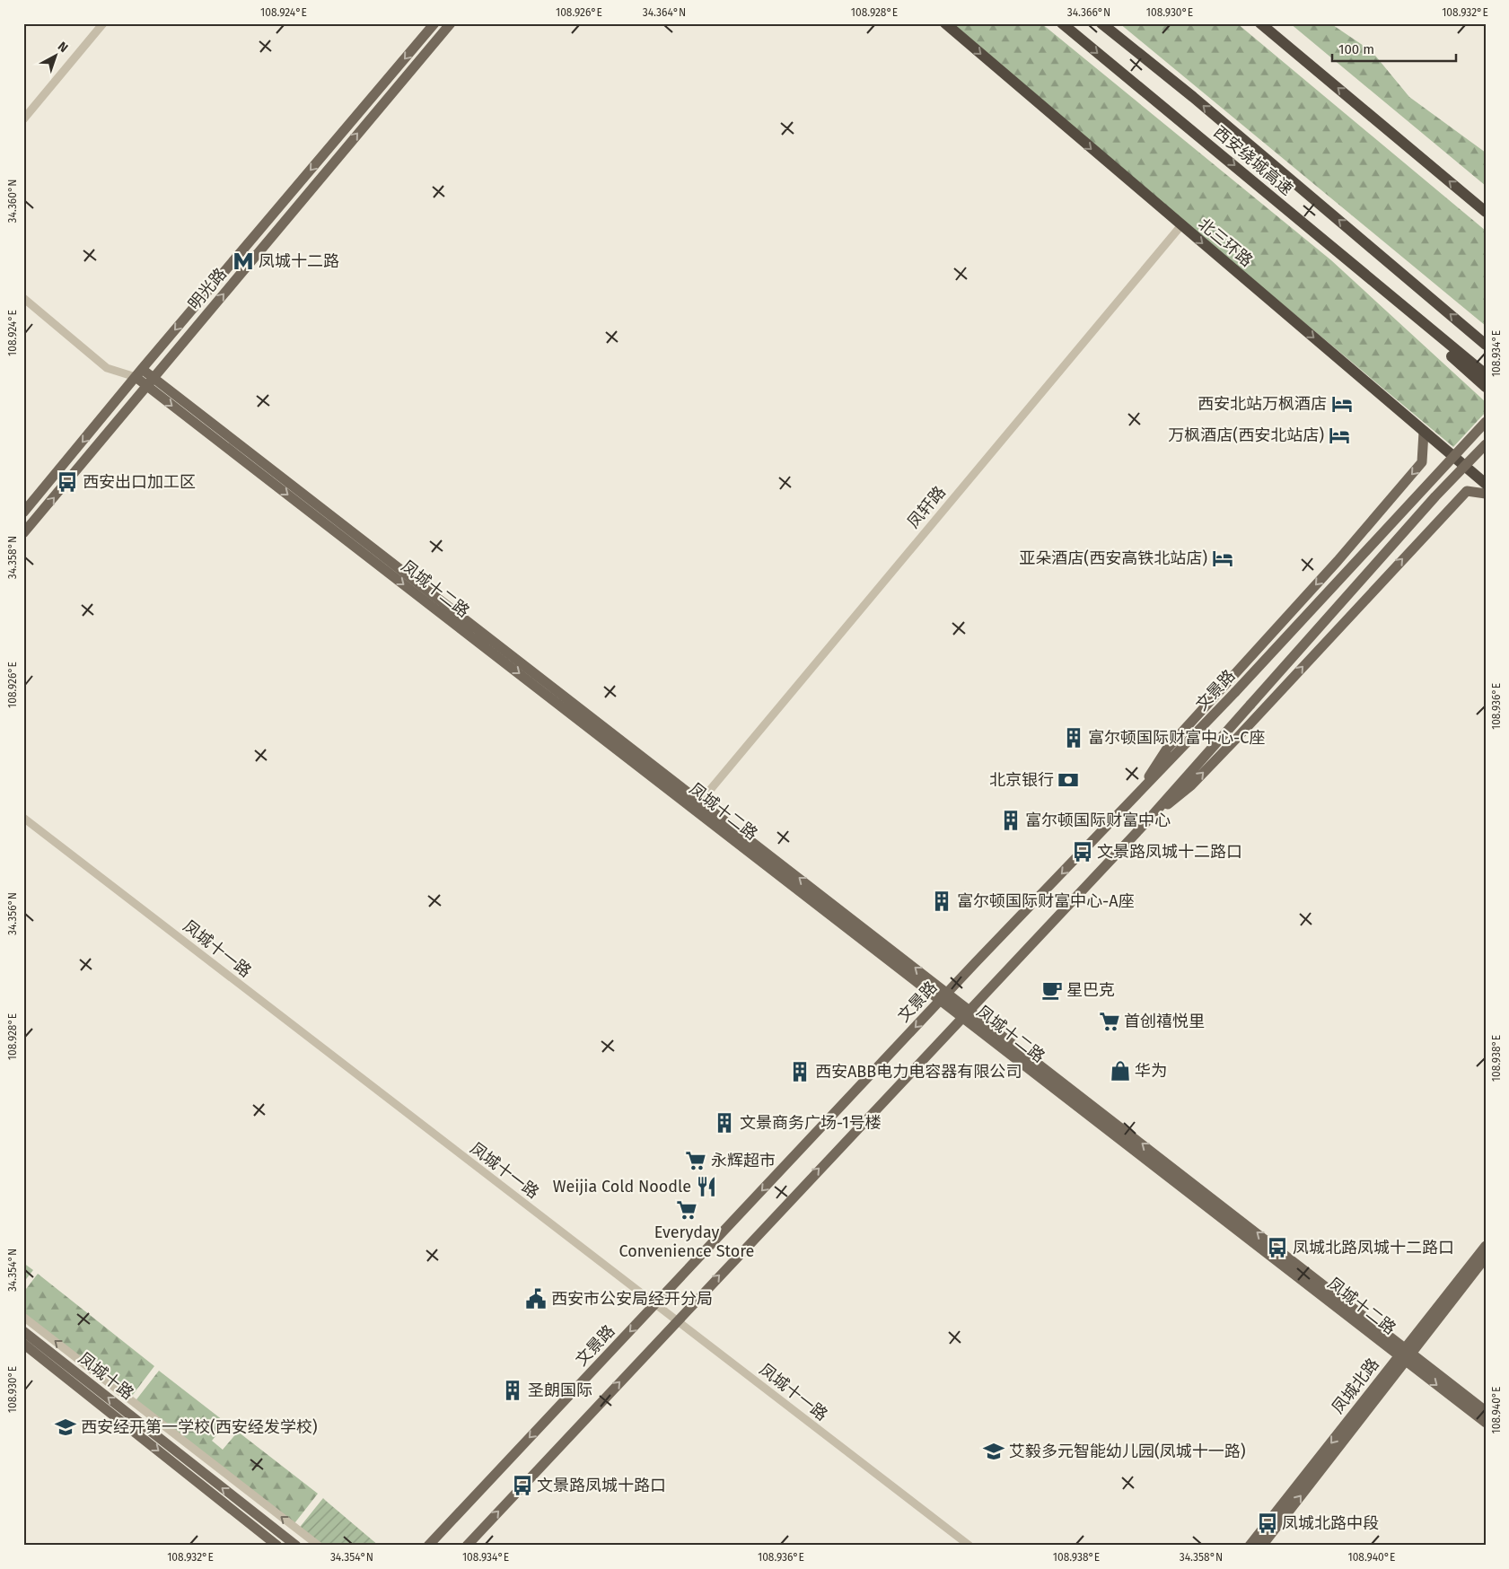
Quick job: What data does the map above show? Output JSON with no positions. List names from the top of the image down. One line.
{"streets":{"highway":["西安绕城高速","北三环路"],"main road":["明光路","凤城十二路","文景路","凤城十路","凤城北路"],"street":["凤轩路","凤城十一路"]},"crossings":[["北三环路","凤轩路"],["明光路","凤城十二路"],["凤轩路","凤城十二路"],["凤城十二路","文景路"],["凤城十二路","凤城北路"],["文景路","凤城十一路"]],"one_way":["北三环路"],"places":{"metro station":["凤城十二路"],"hotel":["西安北站万枫酒店","万枫酒店(西安北站店)","亚朵酒店(西安高铁北站店)"],"bus stop":["西安出口加工区","文景路凤城十二路口","凤城北路凤城十二路口","文景路凤城十路口","凤城北路中段"],"building":["富尔顿国际财富中心-C座","富尔顿国际财富中心","富尔顿国际财富中心-A座","西安ABB电力电容器有限公司","文景商务广场-1号楼","圣朗国际"],"bank":["北京银行"],"cafe":["星巴克"],"supermarket":["首创禧悦里","永辉超市","Everyday Convenience Store"],"shop":["华为"],"restaurant":["Weijia Cold Noodle"],"public building":["西安市公安局经开分局"],"school or university":["西安经开第一学校(西安经发学校)","艾毅多元智能幼儿园(凤城十一路)"]},"scale_bar":"100 m","north":"top right","coordinates":["108.924°E","108.926°E","34.364°N","108.928°E","34.366°N","108.930°E","108.932°E","34.360°N","108.934°E","34.358°N","108.936°E","34.356°N","108.938°E","34.354°N","108.940°E"]}
